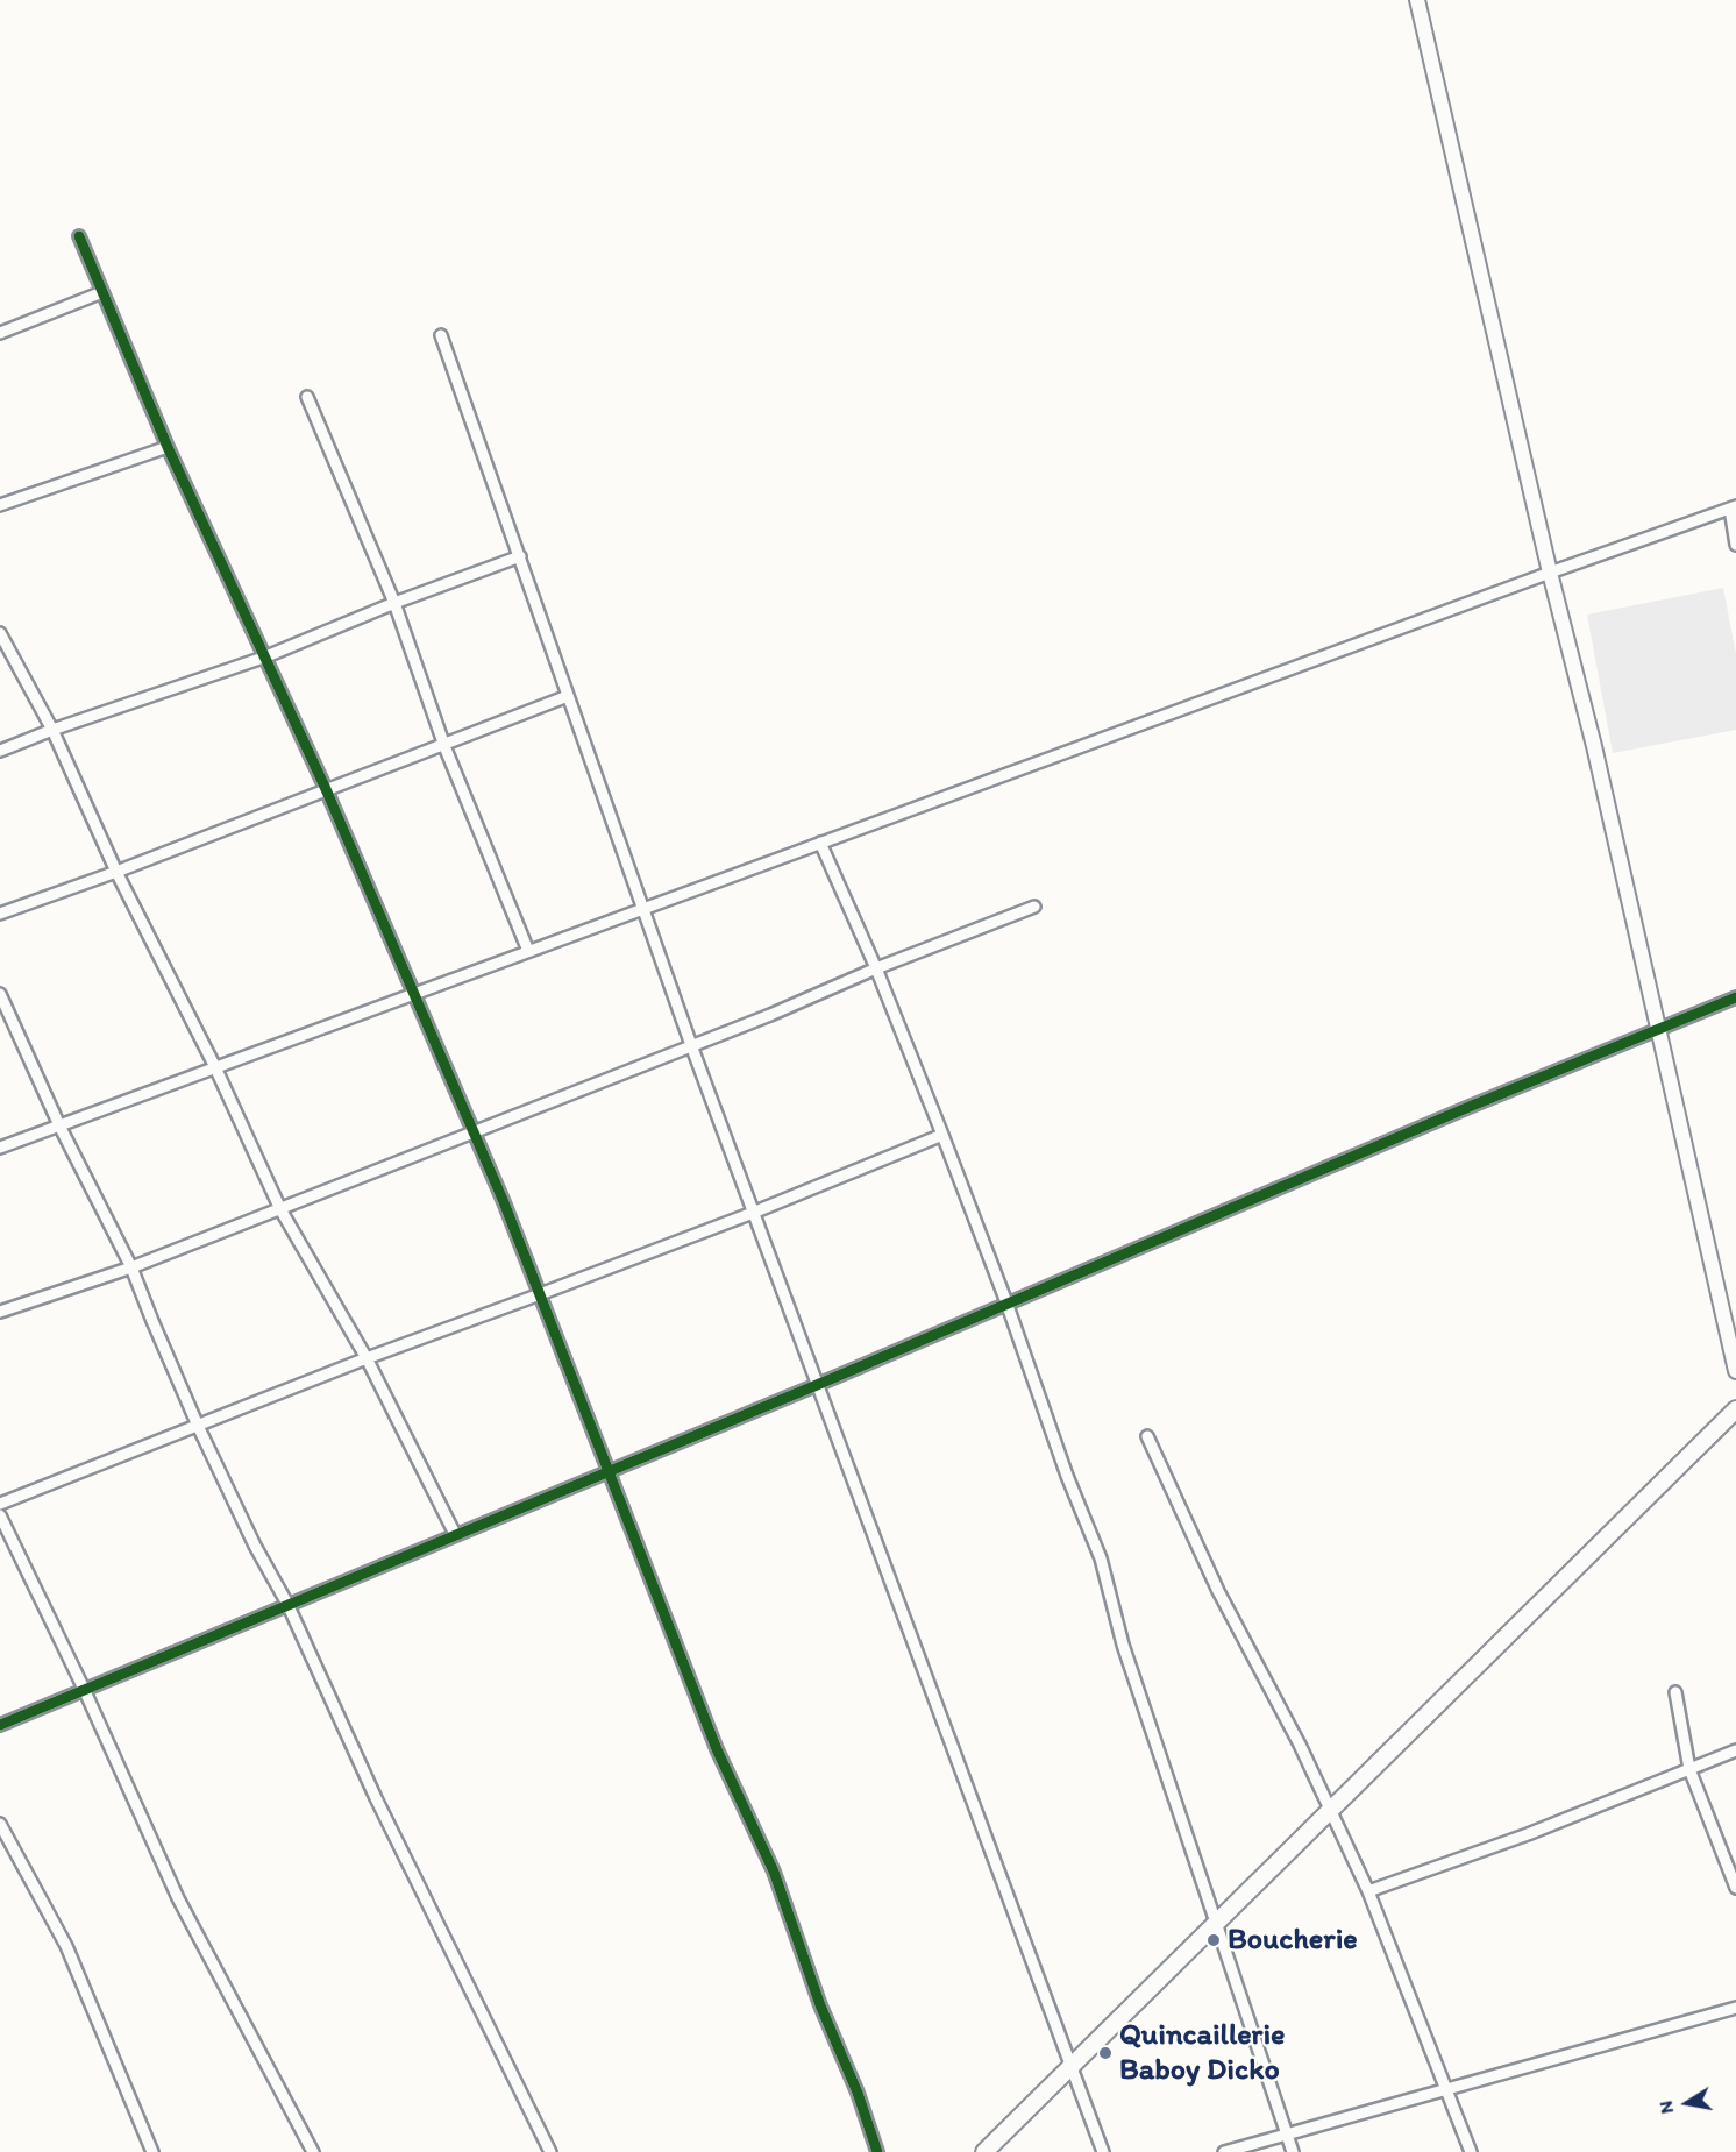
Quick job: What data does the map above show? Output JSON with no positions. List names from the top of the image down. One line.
{"places":["Boucherie","Quincaillerie Baboy Dicko"],"north":"left"}
